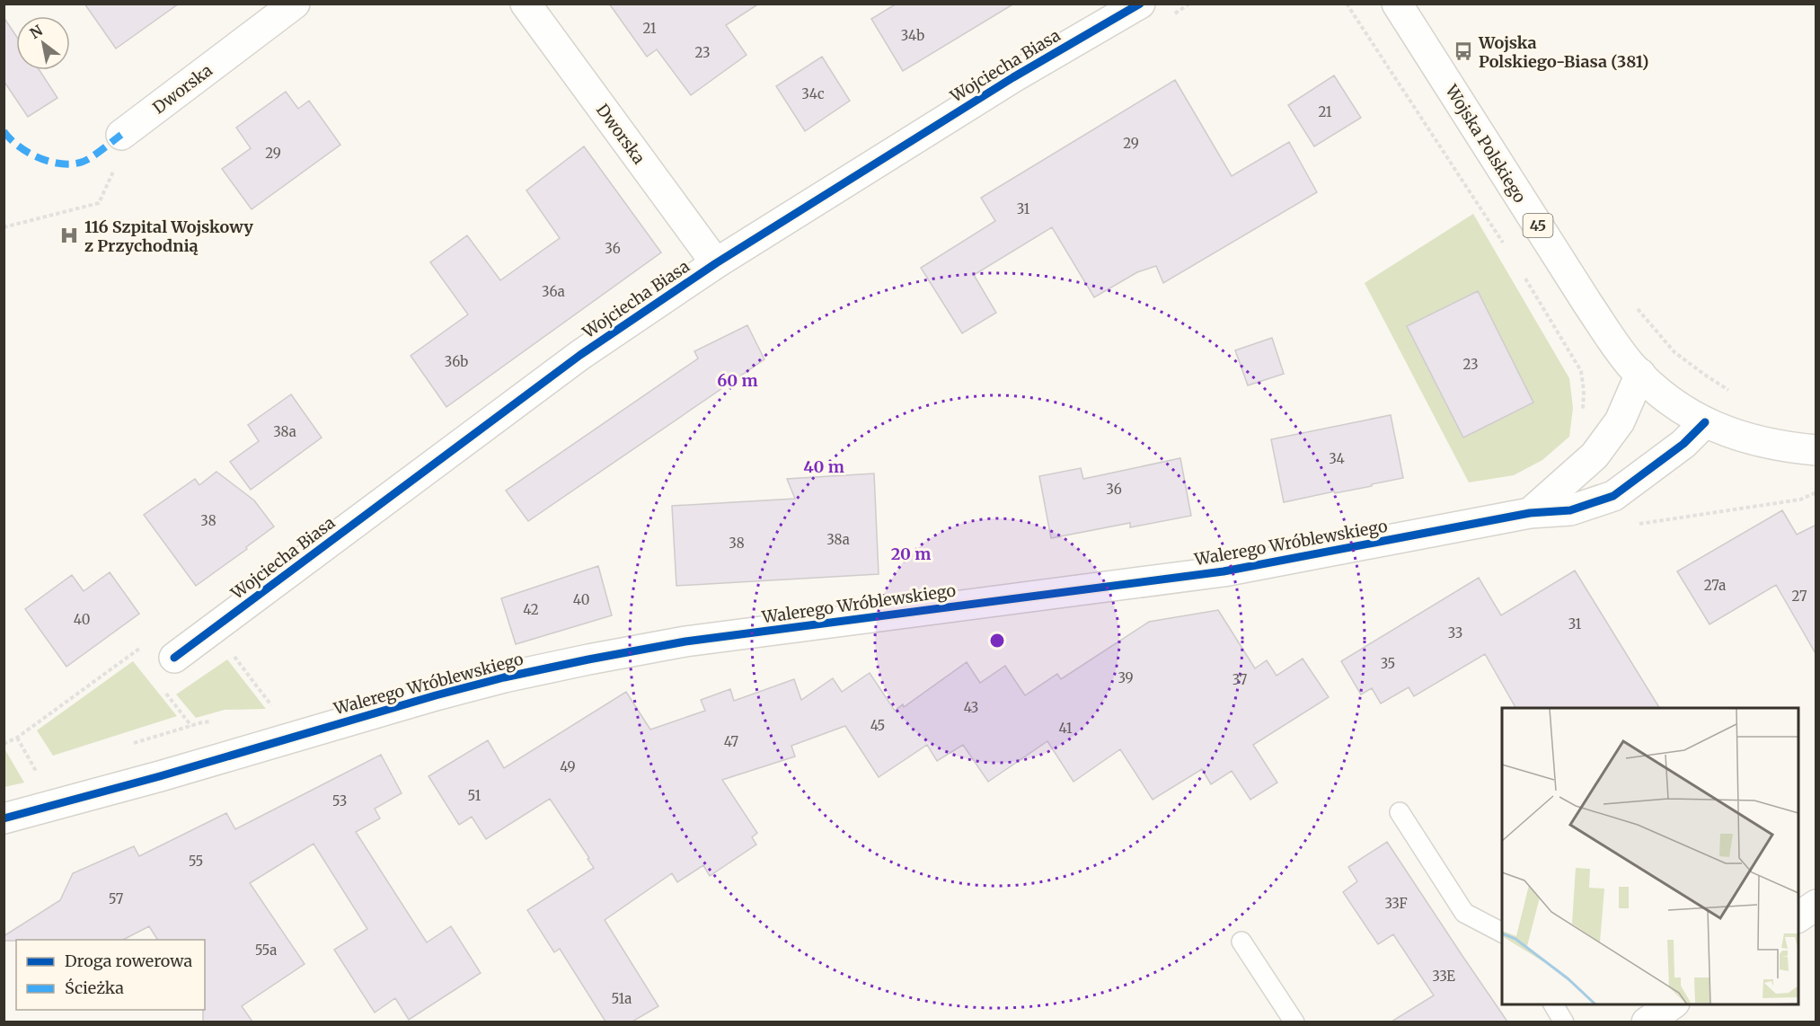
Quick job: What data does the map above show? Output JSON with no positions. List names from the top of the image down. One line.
{"streets":{"street":["Wojciecha Biasa","Dworska","Wojska Polskiego","45","Walerego Wróblewskiego"]},"crossings":[["Wojciecha Biasa","Dworska"],["Wojska Polskiego","45"],["Wojska Polskiego","Walerego Wróblewskiego"],["45","Walerego Wróblewskiego"]],"places":{"bus stop":["Wojska Polskiego-Biasa (381)"],"hospital":["116 Szpital Wojskowy z Przychodnią"]},"house_numbers":["21","34b","23","34c","21","29","29","31","36","36a","36b","23","38a","34","36","38","38a","38","27a","27","40","42","40","31","33","35","39","37","43","45","41","47","49","51","53","55","57","33F","55a","33E","51a"],"legend":["Droga rowerowa","Ścieżka"],"north":"top left","rings":["60 m","40 m","20 m"]}
